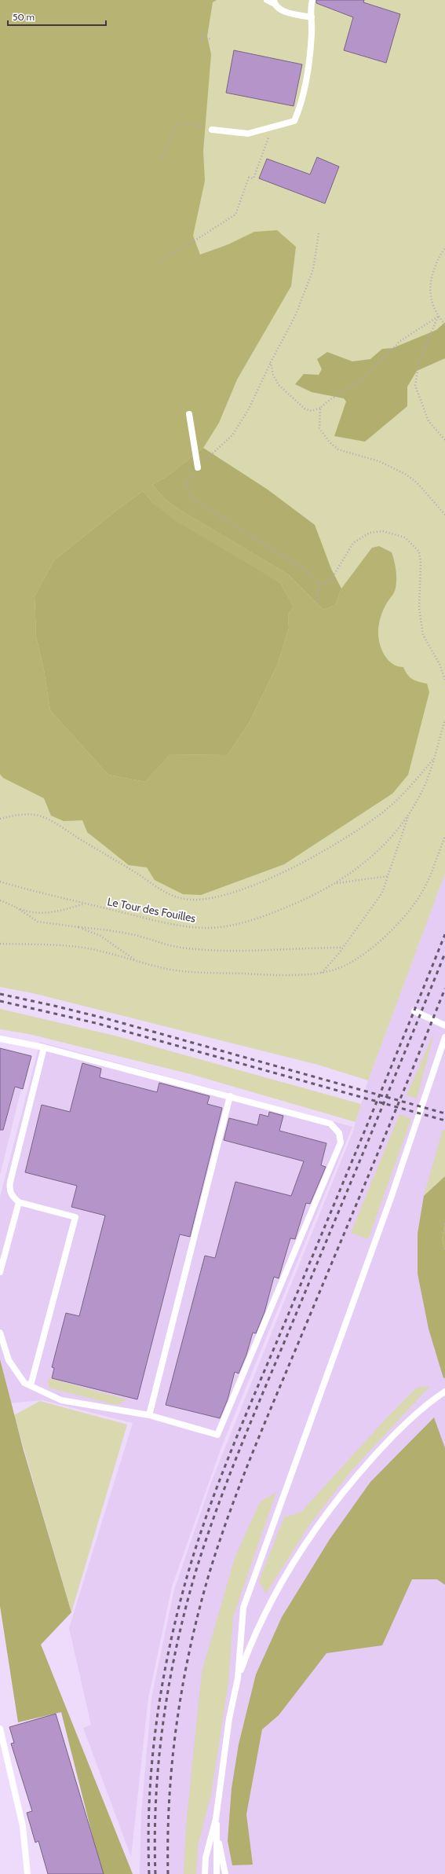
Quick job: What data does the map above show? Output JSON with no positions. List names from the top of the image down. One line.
{"streets":{"path":["Le Tour des Fouilles"]},"scale_bar":"50 m"}
